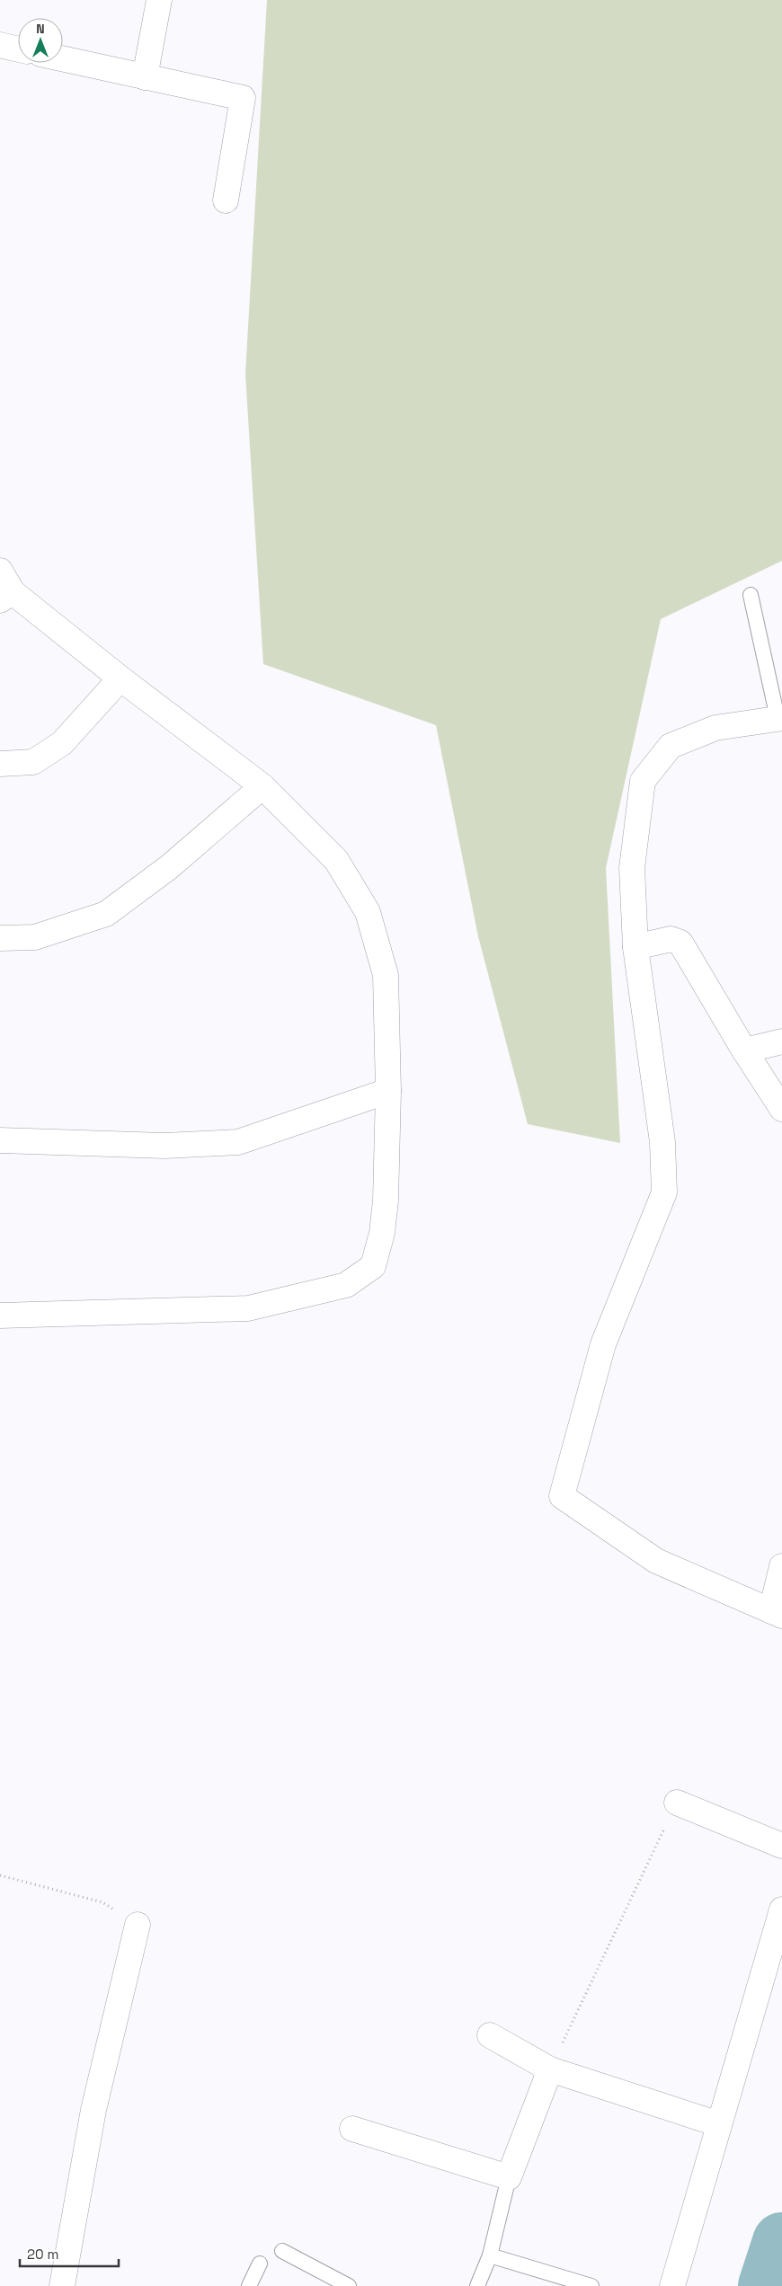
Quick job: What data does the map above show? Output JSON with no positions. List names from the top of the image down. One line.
{"scale_bar":"20 m","north":"top"}
